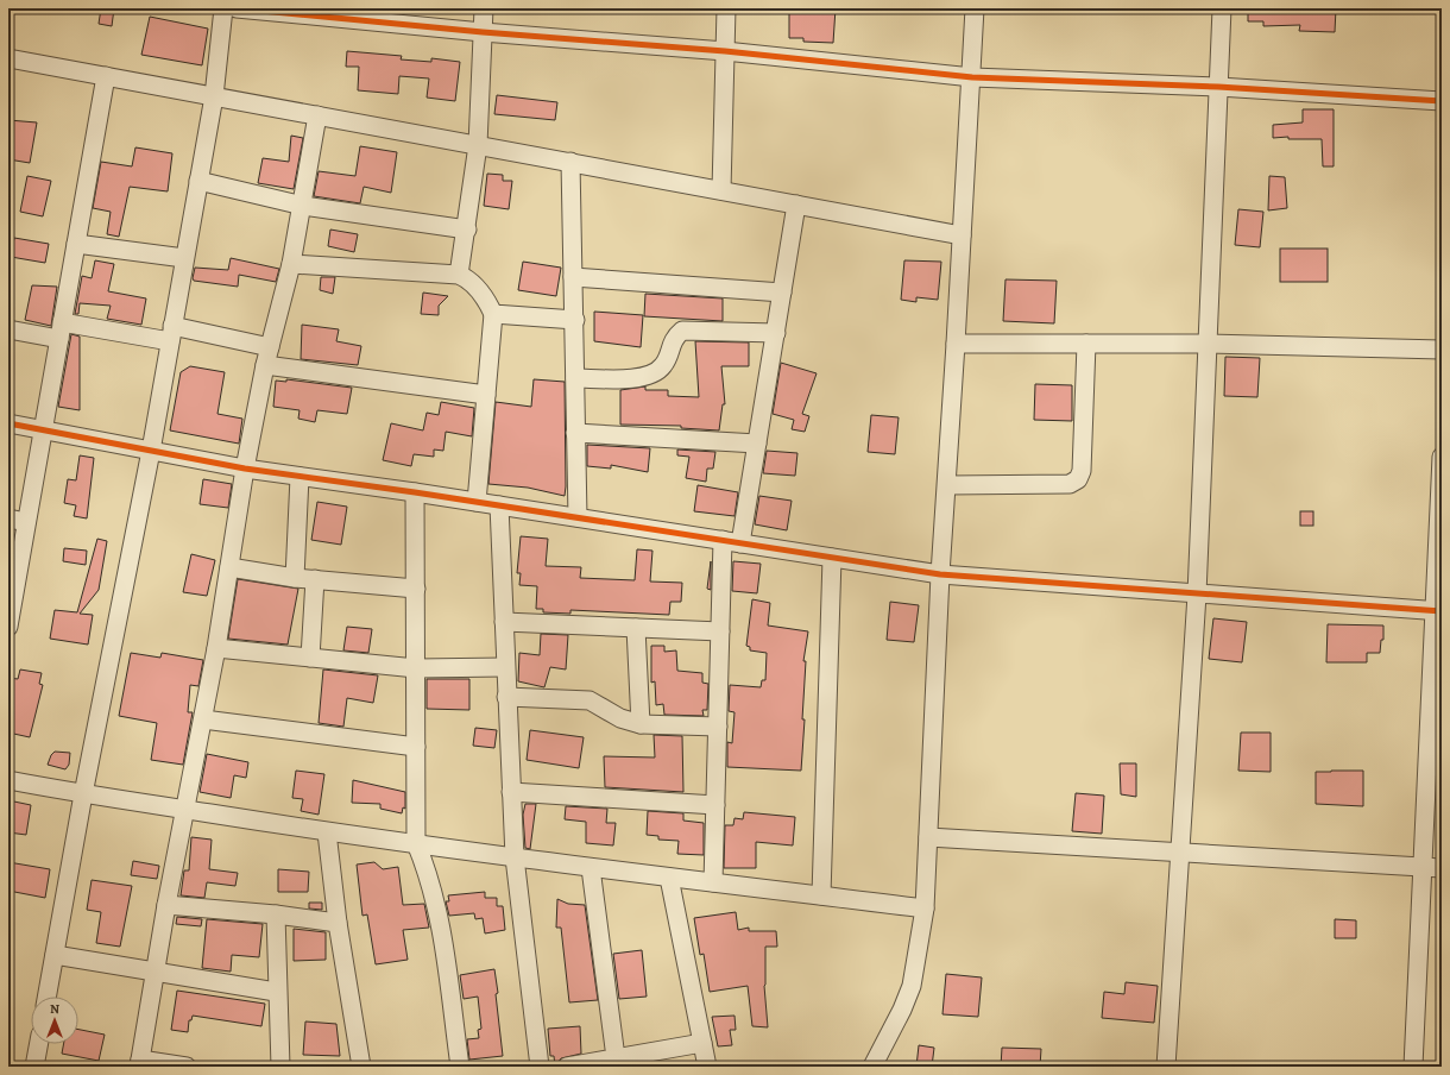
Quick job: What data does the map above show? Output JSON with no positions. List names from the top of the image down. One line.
{"north":"top"}
